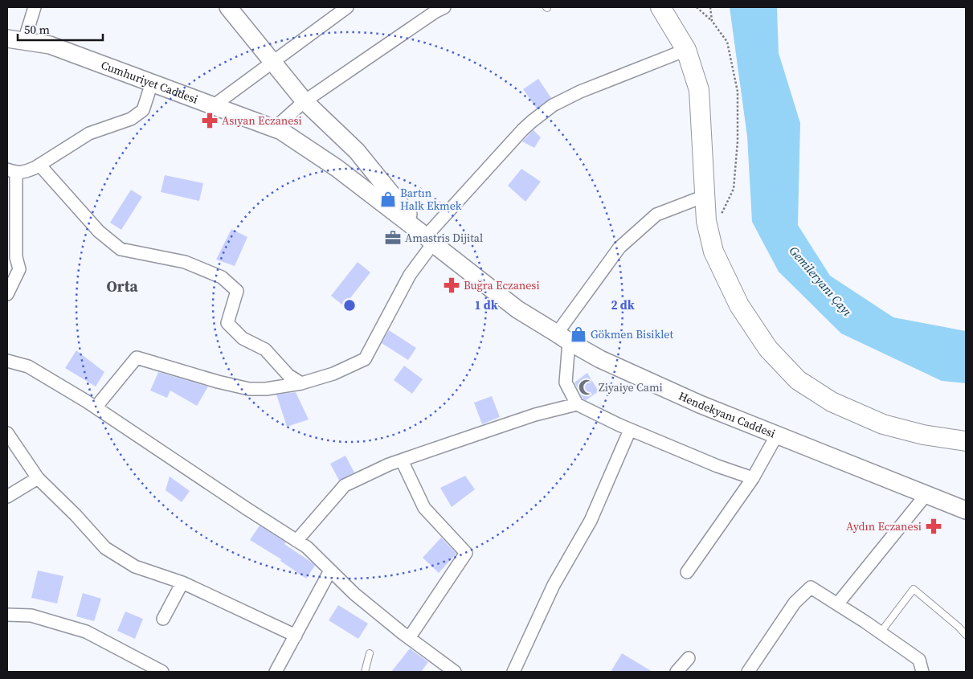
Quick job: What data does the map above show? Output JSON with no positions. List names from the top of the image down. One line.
{"streets":{"main road":["Cumhuriyet Caddesi","Hendekyanı Caddesi"]},"crossings":[["Cumhuriyet Caddesi","Hendekyanı Caddesi"]],"districts":["Orta"],"water":["Gemileryanı Çayı"],"places":{"pharmacy":["Asıyan Eczanesi","Buğra Eczanesi","Aydın Eczanesi"],"shop":["Bartın Halk Ekmek","Gökmen Bisiklet"],"office":["Amastris Dijital"],"mosque":["Ziyaiye Cami"]},"scale_bar":"50 m","rings":["1 dk","2 dk"]}
